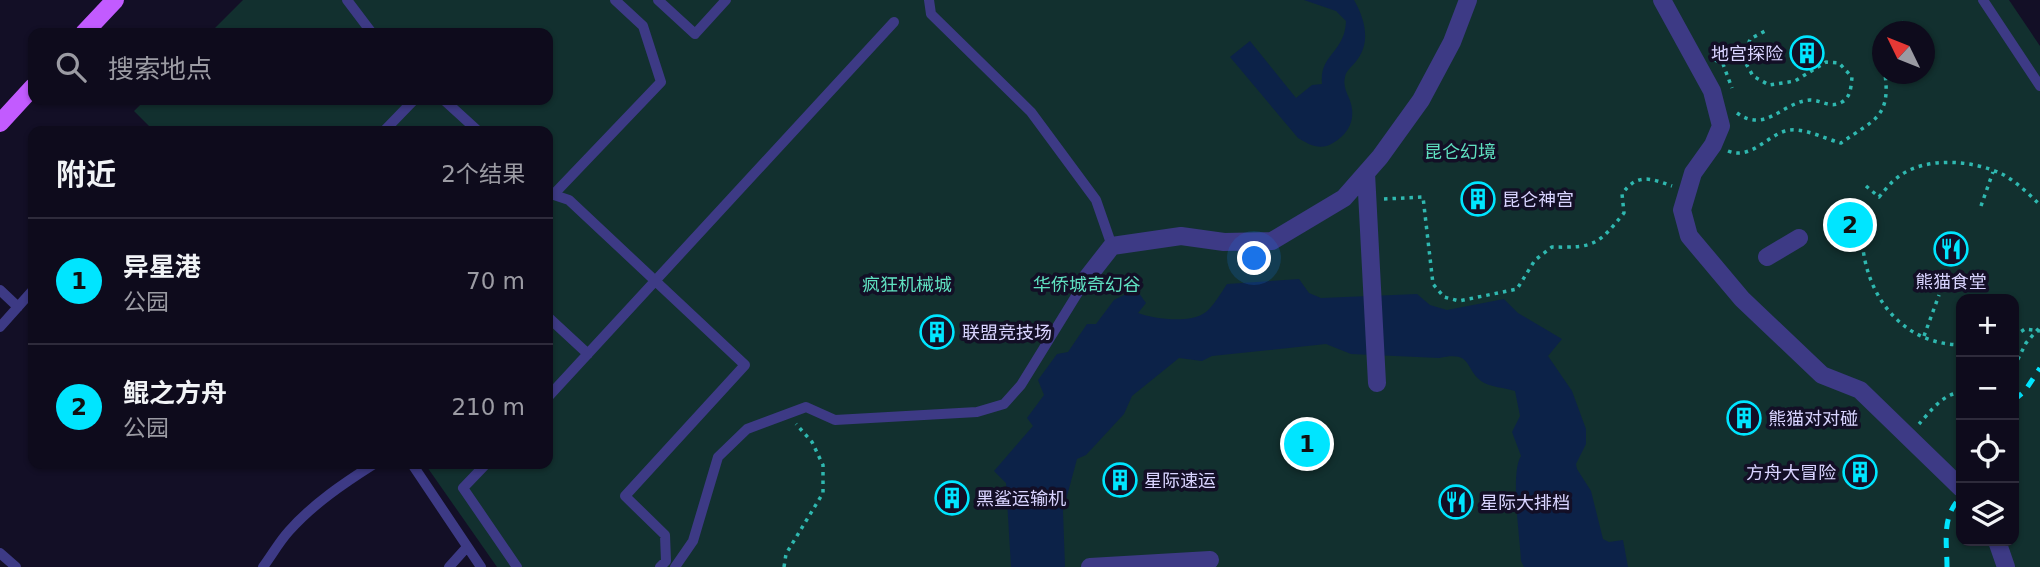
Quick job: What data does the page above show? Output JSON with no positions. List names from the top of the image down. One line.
{"parks":["昆仑幻境","疯狂机械城","华侨城奇幻谷"],"places":{"building":["地宫探险","昆仑神宫","联盟竞技场","熊猫对对碰","方舟大冒险","星际速运","黑鲨运输机"],"restaurant":["熊猫食堂","星际大排档"]},"north":"top left","page":{"search":"搜索地点","heading":["附近","2个结果"],"pins":["2","1"],"list":[{"mark":"1","name":"异星港","note":"公园","value":"70 m"},{"mark":"2","name":"鲲之方舟","note":"公园","value":"210 m"}],"map_buttons":["+","−"]}}
